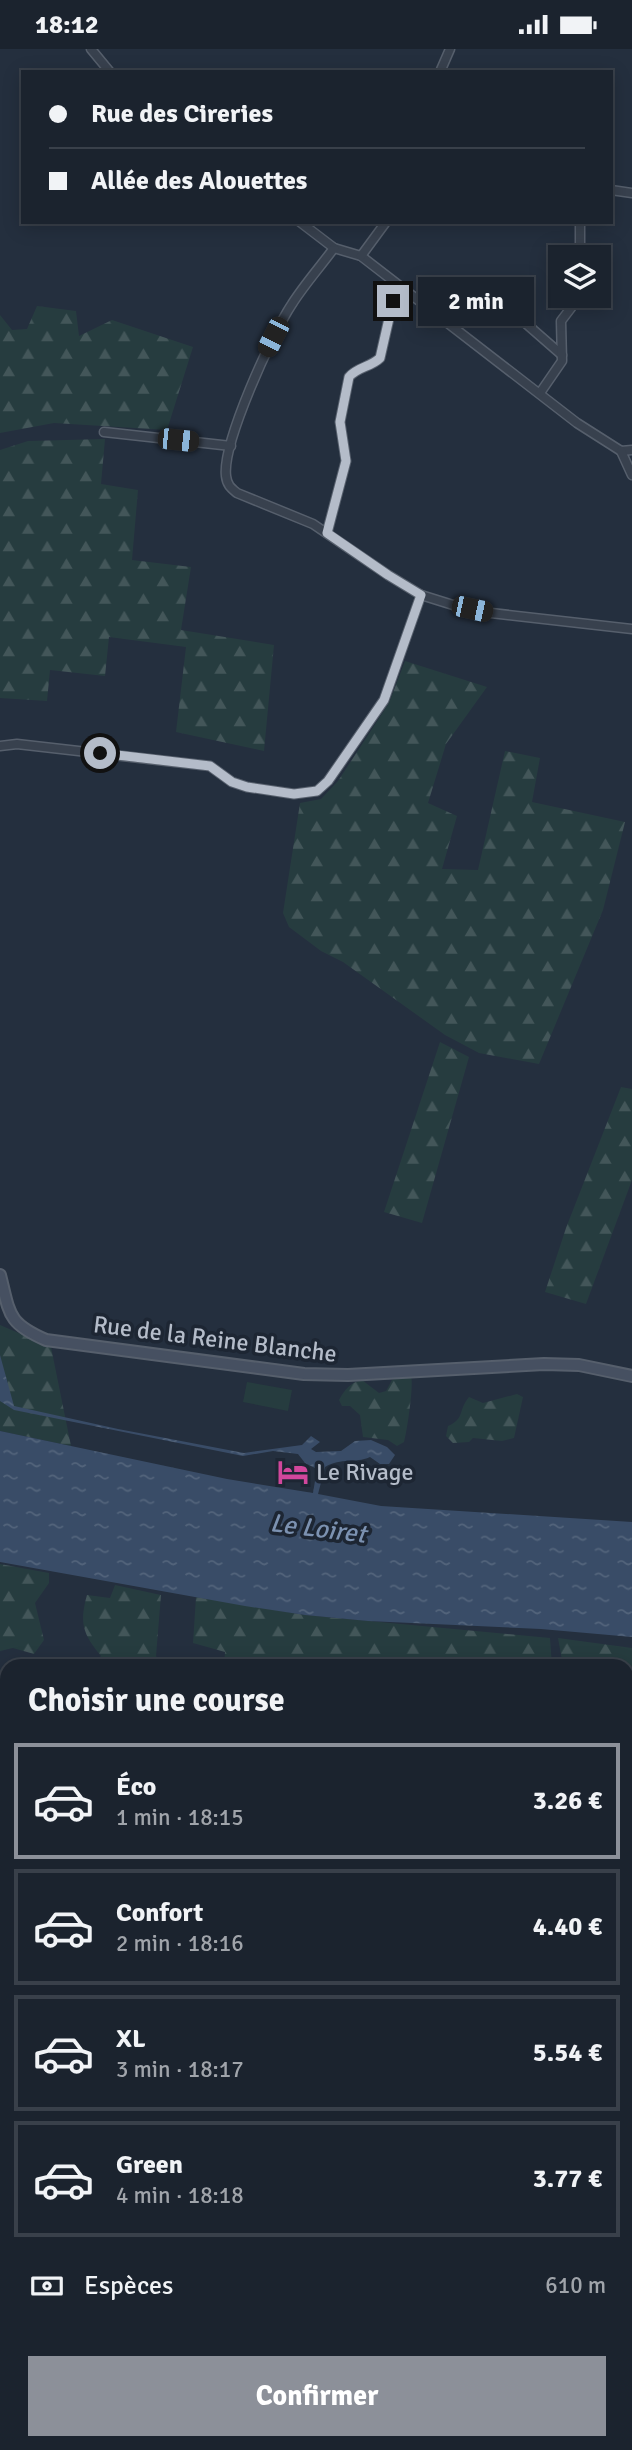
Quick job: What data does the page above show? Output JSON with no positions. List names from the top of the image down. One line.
{"streets":{"street":["Rue de la Reine Blanche"]},"water":["Le Loiret"],"places":{"hotel":["Le Rivage"]},"page":{"status":"18:12","banner":["Rue des Cireries","Allée des Alouettes"],"bubble":"2 min","heading":"Choisir une course","list":[{"name":"Éco","note":"1 min · 18:15","value":"3.26 €"},{"name":"Confort","note":"2 min · 18:16","value":"4.40 €"},{"name":"XL","note":"3 min · 18:17","value":"5.54 €"},{"name":"Green","note":"4 min · 18:18","value":"3.77 €"}],"pay":["Espèces","610 m"],"buttons":"Confirmer"}}
